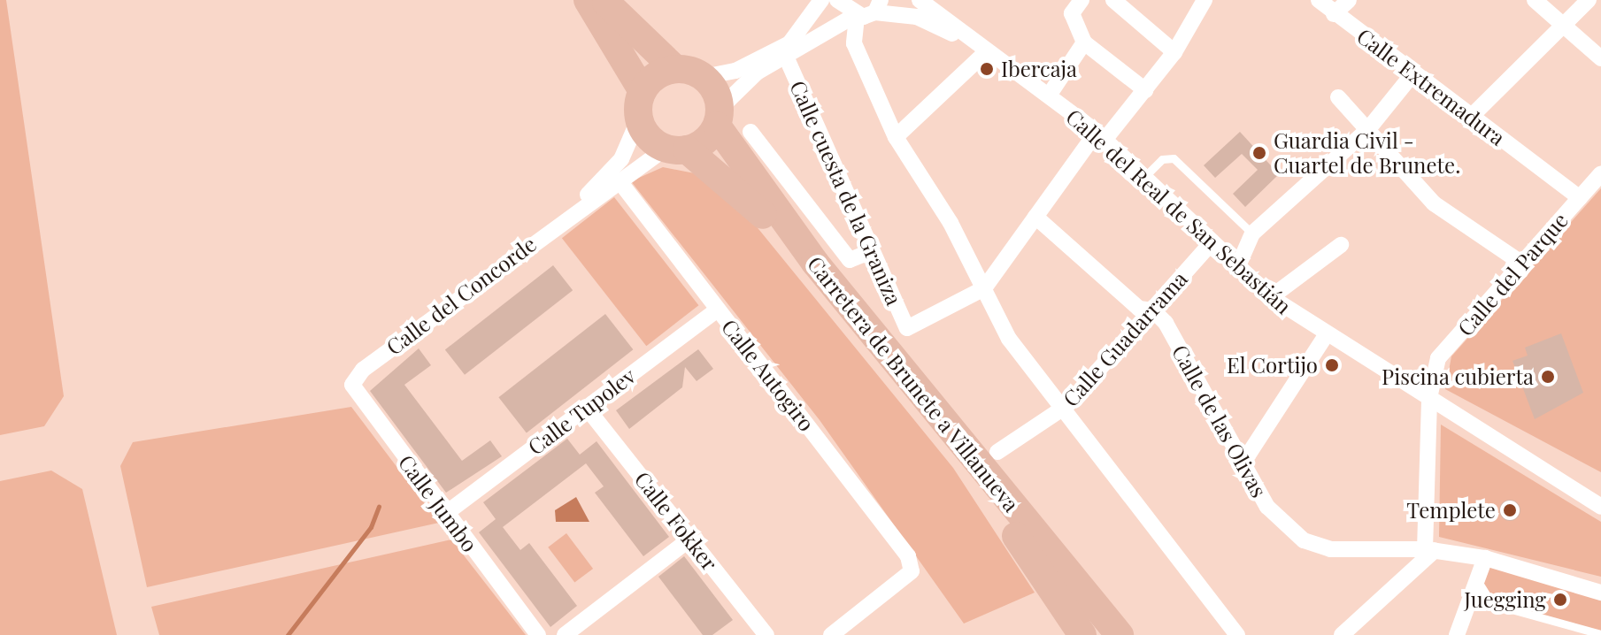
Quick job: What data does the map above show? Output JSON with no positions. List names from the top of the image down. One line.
{"streets":{"highway":["Carretera de Brunete a Villanueva"],"street":["Calle Extremadura","Calle cuesta de la Graniza","Calle del Real de San Sebastián","Calle del Parque","Calle del Concorde","Calle Guadarrama","Calle Autogiro","Calle Tupolev","Calle de las Olivas","Calle Jumbo","Calle Fokker"]},"crossings":[["Calle Extremadura","Calle del Parque"],["Calle cuesta de la Graniza","Calle del Real de San Sebastián"],["Calle del Real de San Sebastián","Calle del Parque"],["Calle del Real de San Sebastián","Calle Guadarrama"],["Calle del Real de San Sebastián","Carretera de Brunete a Villanueva"],["Calle del Parque","Calle de las Olivas"],["Calle del Concorde","Calle Autogiro"],["Calle del Concorde","Carretera de Brunete a Villanueva"],["Calle del Concorde","Calle Jumbo"],["Calle Guadarrama","Calle de las Olivas"],["Calle Autogiro","Calle Tupolev"],["Calle Tupolev","Calle Jumbo"],["Calle Tupolev","Calle Fokker"]],"places":["Ibercaja","Guardia Civil - Cuartel de Brunete.","El Cortijo","Piscina cubierta","Templete","Juegging"]}
